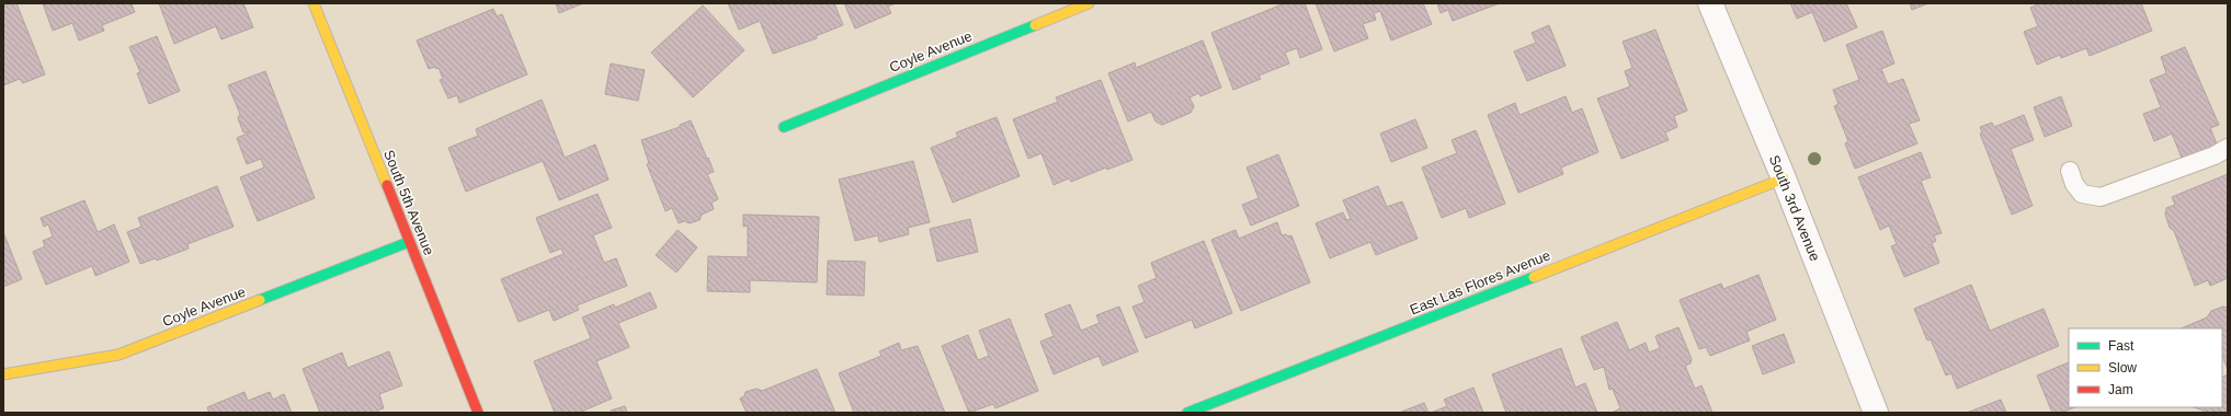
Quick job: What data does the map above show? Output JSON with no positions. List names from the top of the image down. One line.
{"streets":{"street":["Coyle Avenue","South 5th Avenue","South 3rd Avenue","East Las Flores Avenue"]},"crossings":[["Coyle Avenue","South 5th Avenue"],["South 3rd Avenue","East Las Flores Avenue"]],"legend":["Fast","Slow","Jam"]}
